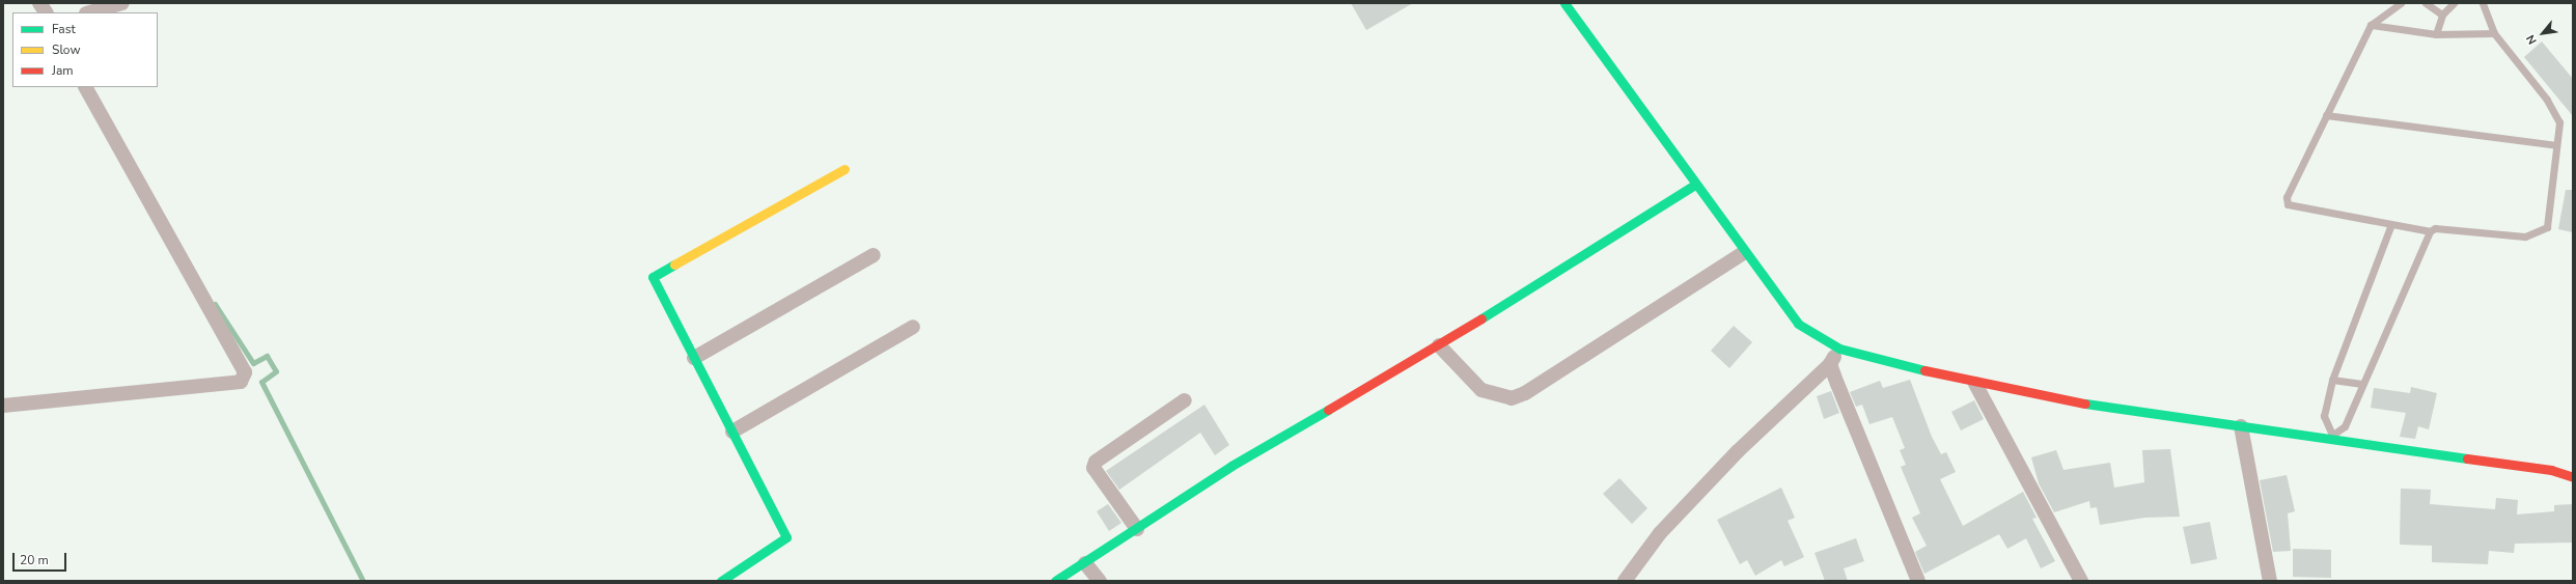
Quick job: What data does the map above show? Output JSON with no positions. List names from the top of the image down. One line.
{"legend":["Fast","Slow","Jam"],"scale_bar":"20 m","north":"bottom left"}
